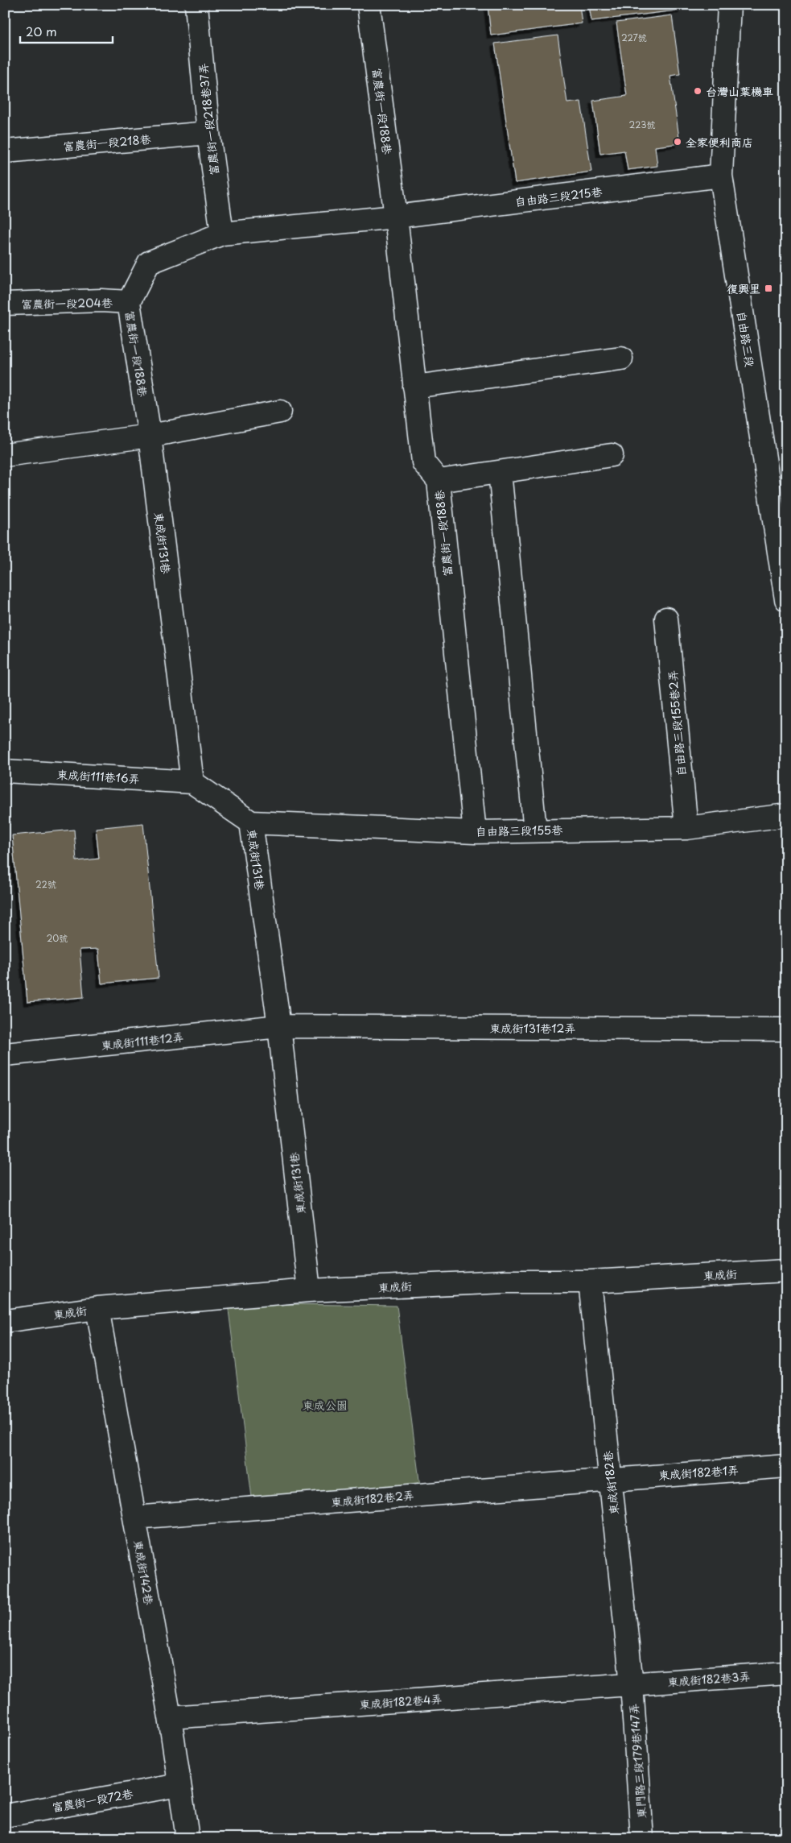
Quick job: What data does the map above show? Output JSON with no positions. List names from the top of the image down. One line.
{"streets":{"street":["富農街一段188巷","富農街一段218巷37弄","富農街一段218巷","自由路三段215巷","富農街一段204巷","自由路三段","東成街131巷","自由路三段155巷2弄","東成街111巷16弄","自由路三段155巷","東成街131巷12弄","東成街111巷12弄","東成街","東成街182巷1弄","東成街182巷","東成街182巷2弄","東成街142巷","東成街182巷3弄","東成街182巷4弄","東門路三段179巷147弄","富農街一段72巷"]},"crossings":[["富農街一段188巷","富農街一段218巷37弄"],["富農街一段188巷","自由路三段215巷"],["富農街一段188巷","富農街一段204巷"],["富農街一段188巷","東成街131巷"],["富農街一段188巷","自由路三段155巷"],["富農街一段218巷37弄","富農街一段218巷"],["自由路三段215巷","自由路三段"],["東成街131巷","東成街111巷16弄"],["東成街131巷","自由路三段155巷"],["東成街131巷","東成街131巷12弄"],["東成街131巷","東成街111巷12弄"],["東成街131巷","東成街"],["自由路三段155巷2弄","自由路三段155巷"],["東成街131巷12弄","東成街111巷12弄"],["東成街","東成街182巷"],["東成街","東成街142巷"],["東成街182巷1弄","東成街182巷"],["東成街182巷1弄","東成街182巷2弄"],["東成街182巷","東成街182巷2弄"],["東成街182巷","東成街182巷3弄"],["東成街182巷","東成街182巷4弄"],["東成街182巷","東門路三段179巷147弄"],["東成街182巷2弄","東成街142巷"],["東成街142巷","東成街182巷4弄"],["東成街142巷","富農街一段72巷"],["東成街182巷3弄","東成街182巷4弄"],["東成街182巷3弄","東門路三段179巷147弄"],["東成街182巷4弄","東門路三段179巷147弄"]],"parks":["東成公園"],"places":{"other":["台灣山葉機車","全家便利商店"],"transit":["復興里"]},"house_numbers":["227號","223號","22號","20號"],"scale_bar":"20 m"}
